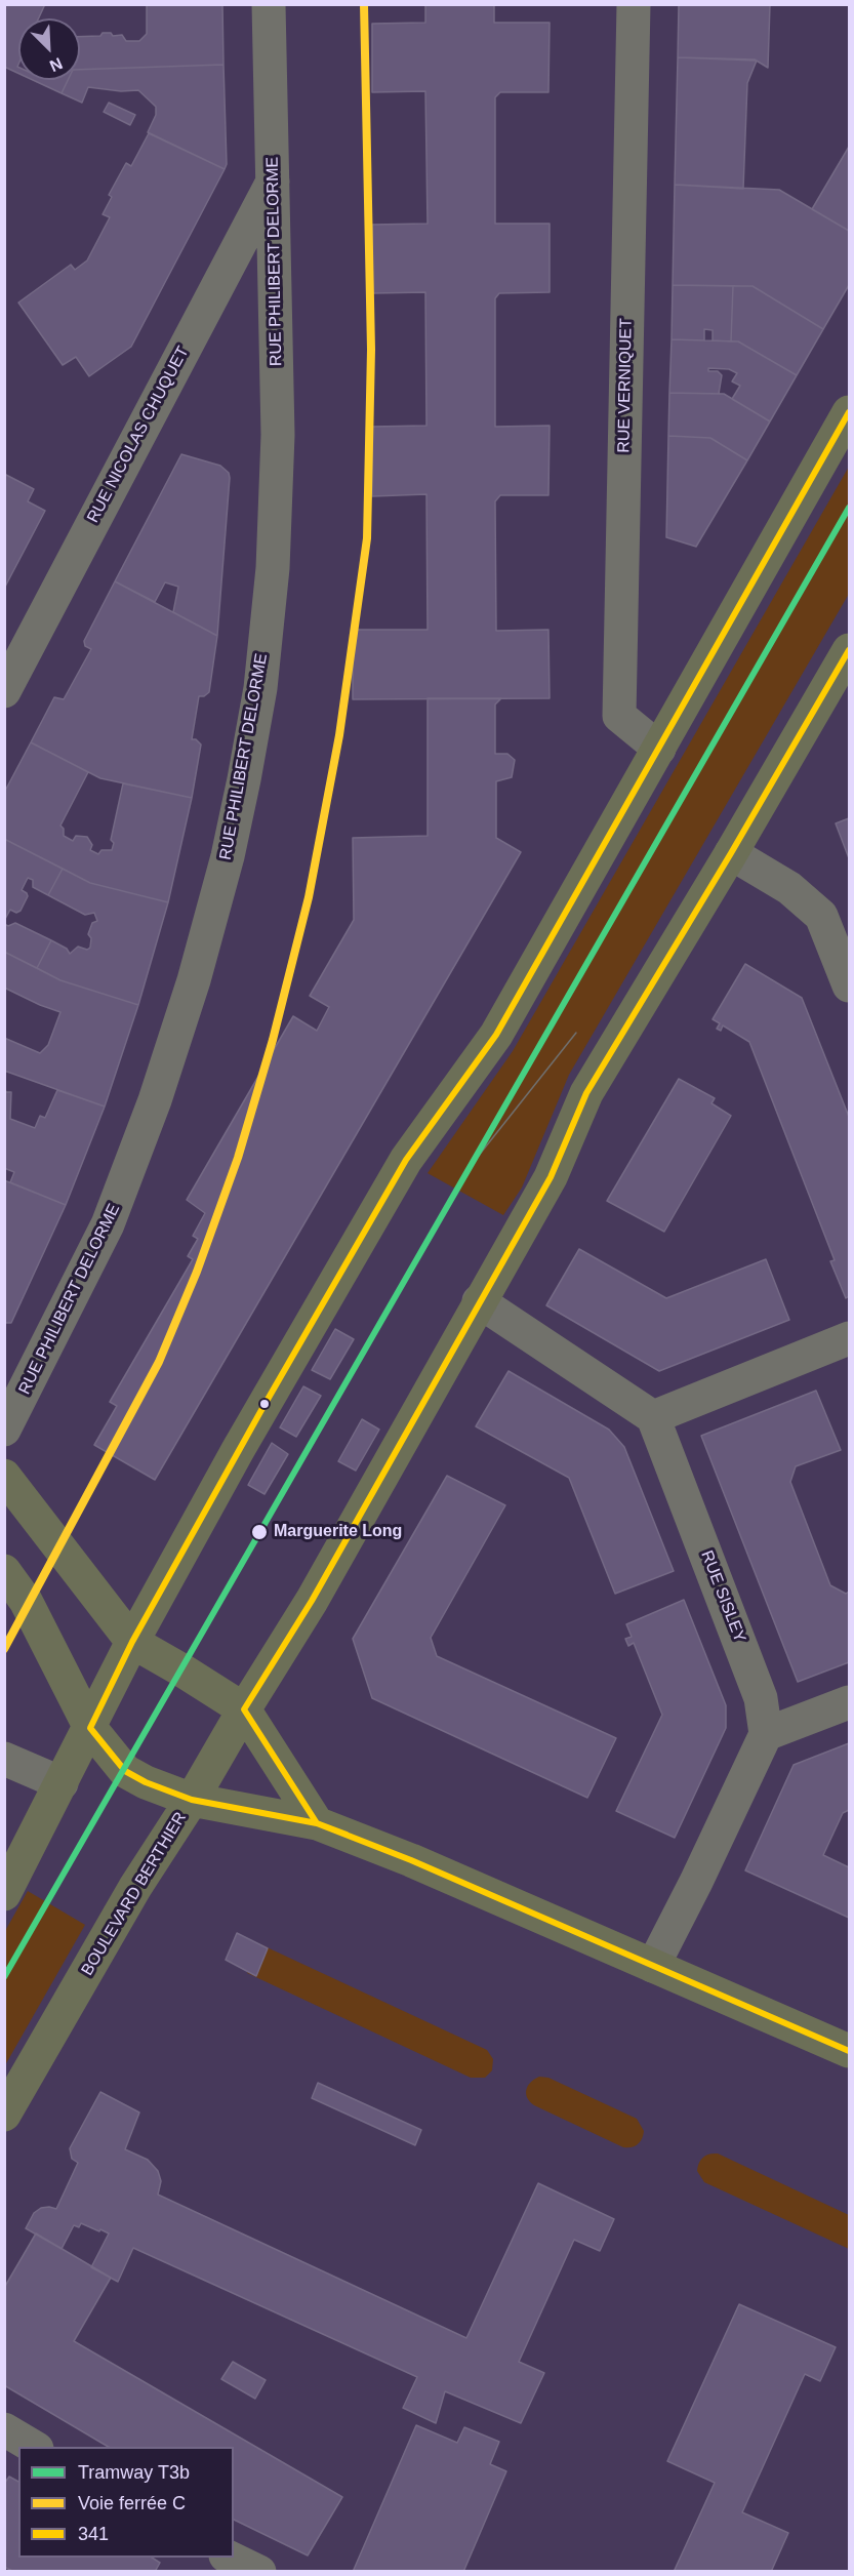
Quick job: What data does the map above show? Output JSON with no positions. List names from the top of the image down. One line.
{"streets":{"main road":["BOULEVARD BERTHIER"],"street":["RUE PHILIBERT DELORME","RUE VERNIQUET","RUE NICOLAS CHUQUET","RUE SISLEY"]},"crossings":[["RUE PHILIBERT DELORME","RUE NICOLAS CHUQUET"]],"places":["Marguerite Long"],"lines":["rail line C","transit line 341","tram line T3b"],"legend":["Tramway T3b","Voie ferrée C","341"],"north":"bottom right"}
